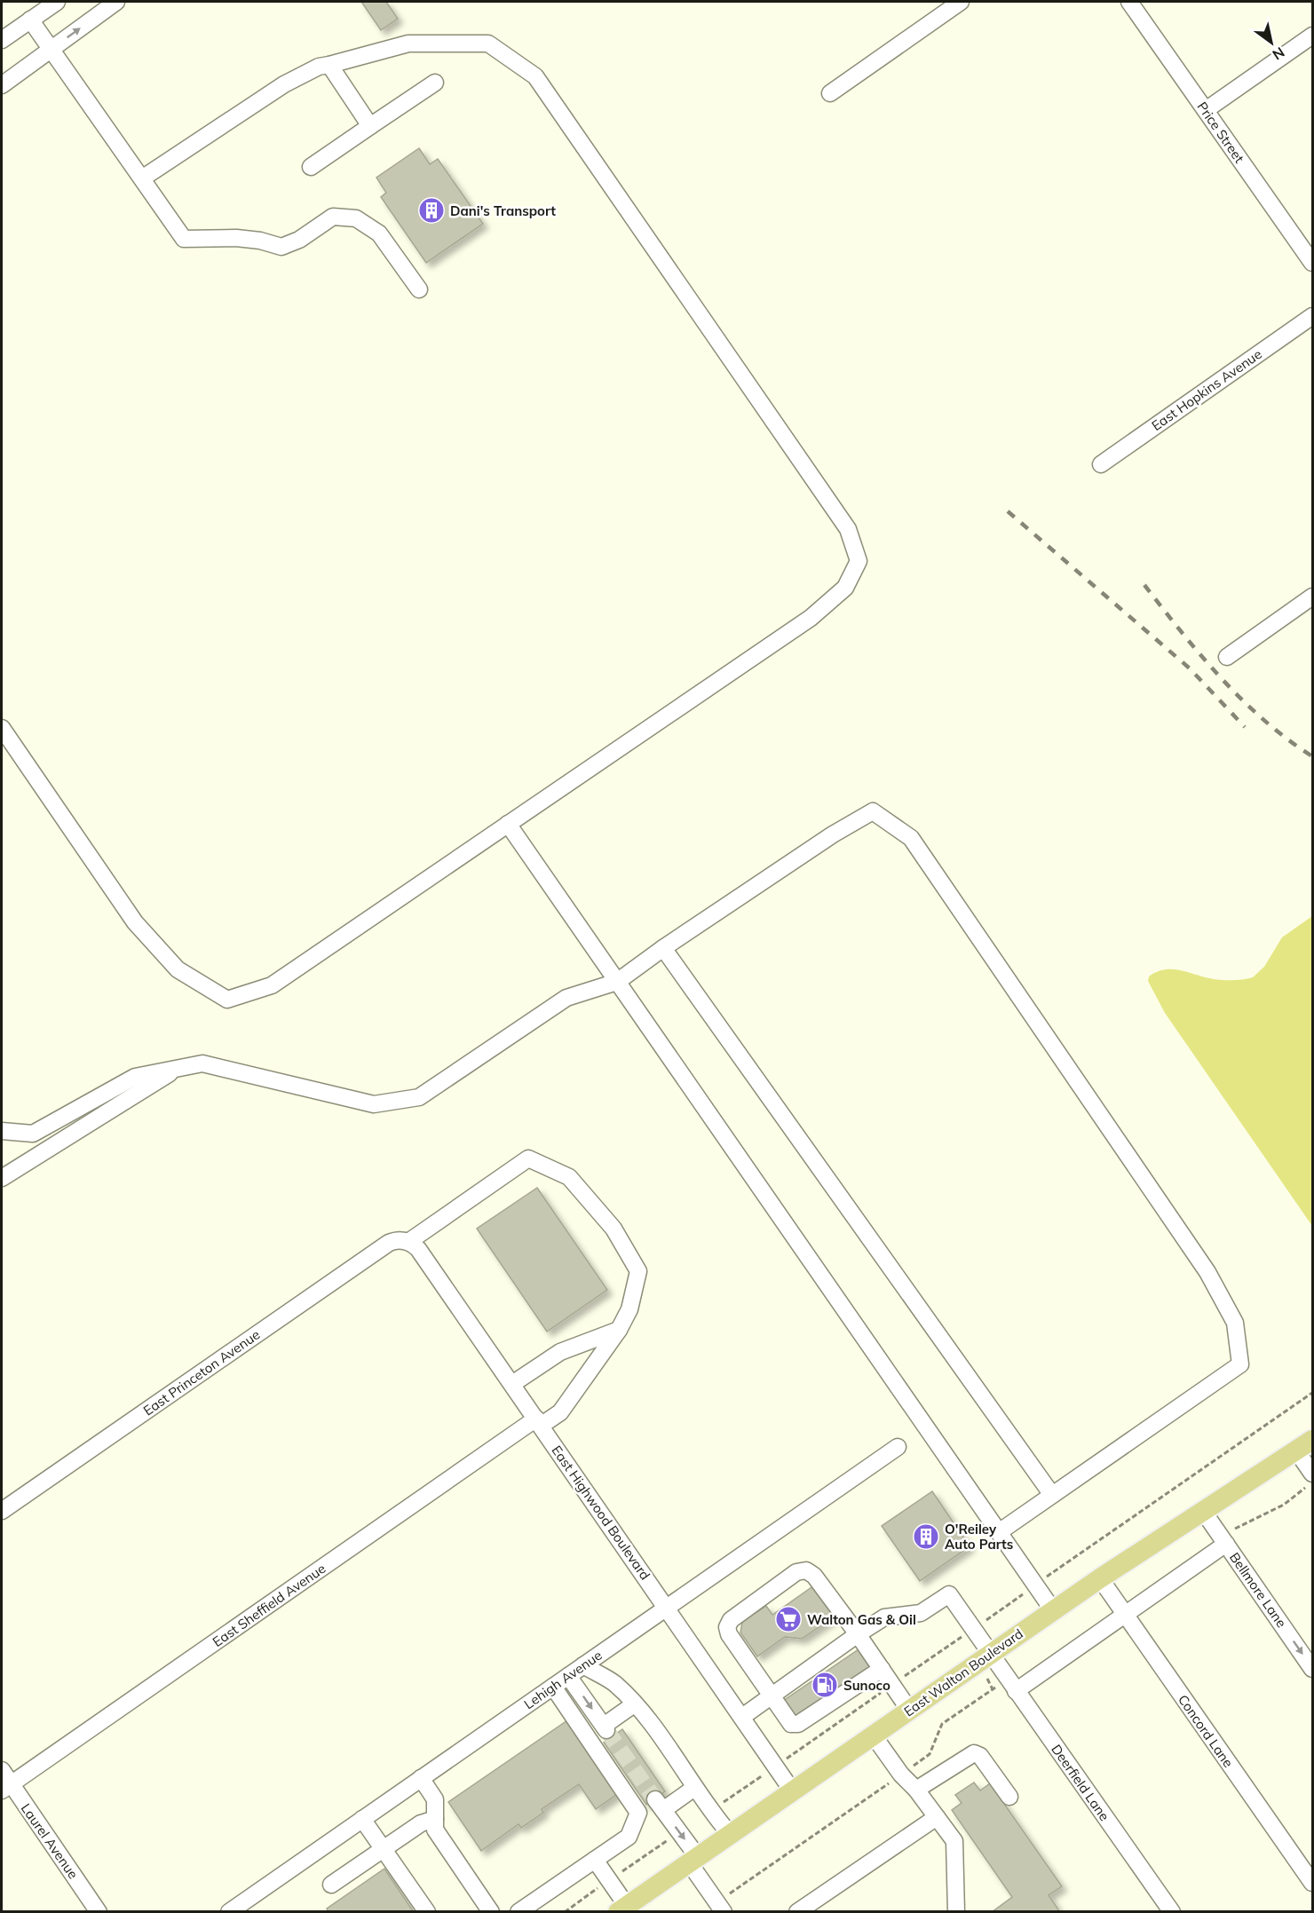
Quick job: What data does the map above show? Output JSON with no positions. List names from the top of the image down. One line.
{"streets":{"main road":["East Walton Boulevard"],"street":["Price Street","East Hopkins Avenue","East Princeton Avenue","East Highwood Boulevard","Bellmore Lane","East Sheffield Avenue","Lehigh Avenue","Concord Lane","Deerfield Lane","Laurel Avenue"]},"crossings":[["East Princeton Avenue","East Highwood Boulevard"],["East Princeton Avenue","East Sheffield Avenue"],["East Highwood Boulevard","East Sheffield Avenue"],["East Highwood Boulevard","East Walton Boulevard"],["East Highwood Boulevard","Lehigh Avenue"],["Bellmore Lane","East Walton Boulevard"],["East Sheffield Avenue","Laurel Avenue"],["East Walton Boulevard","Concord Lane"],["East Walton Boulevard","Deerfield Lane"]],"one_way":["Bellmore Lane"],"places":{"building":["Dani's Transport","O'Reiley Auto Parts"],"supermarket":["Walton Gas & Oil"],"fuel station":["Sunoco"]},"north":"bottom right"}
